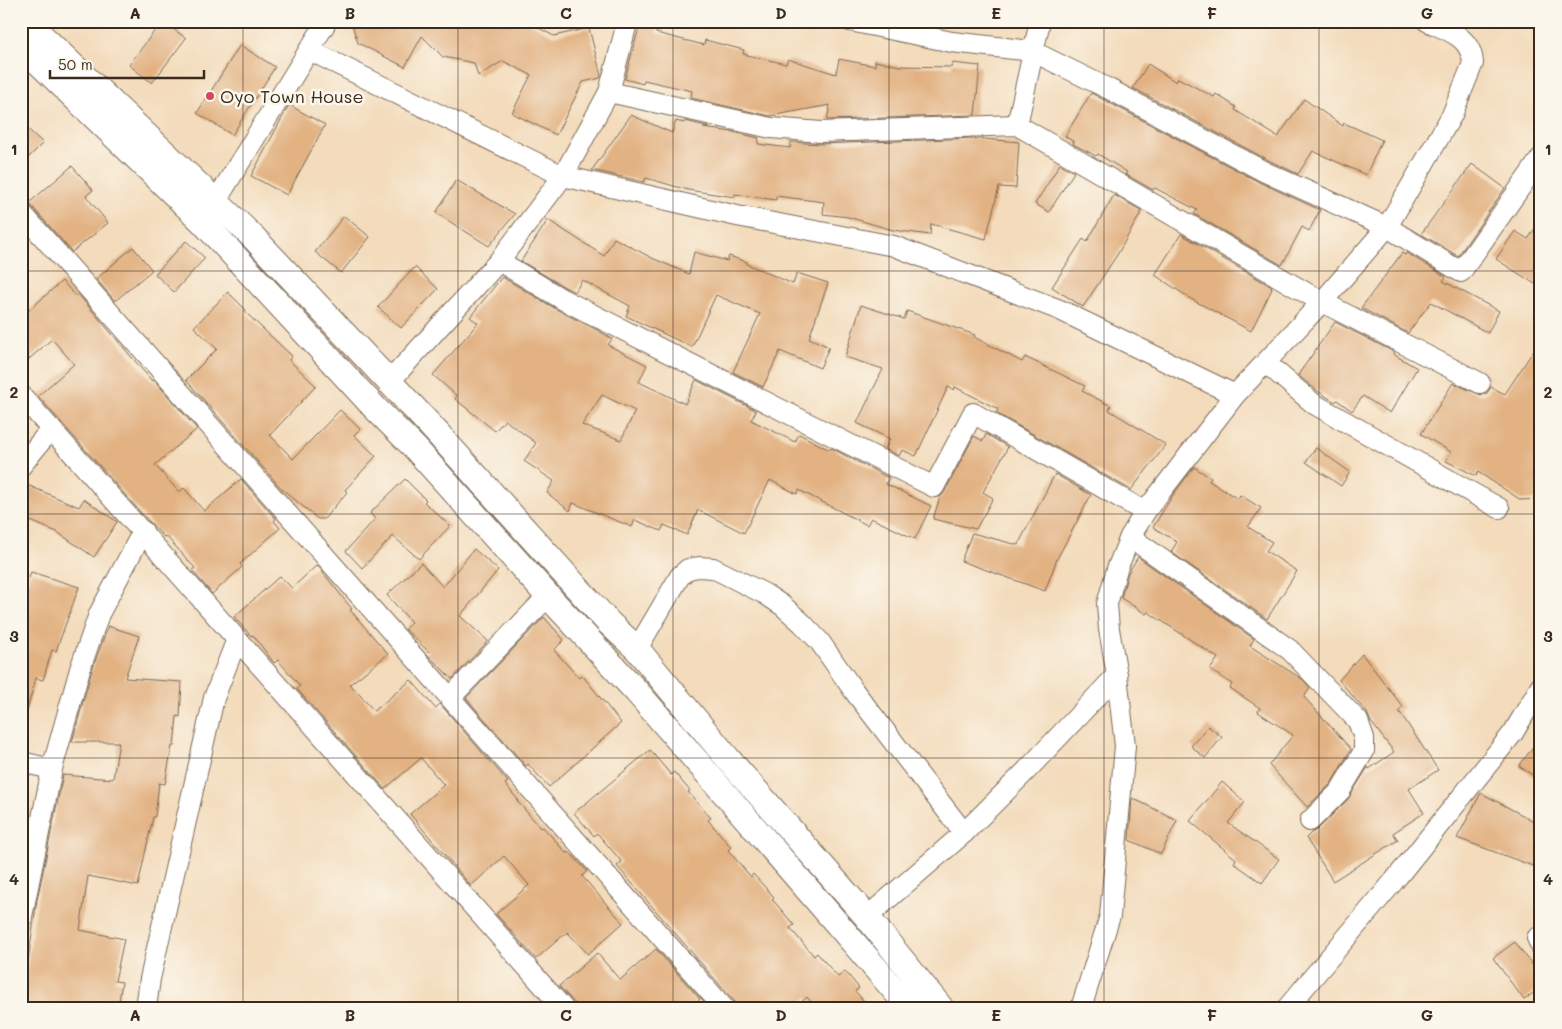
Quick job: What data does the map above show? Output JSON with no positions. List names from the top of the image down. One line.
{"places":["Oyo Town House"],"scale_bar":"50 m","grid":{"columns":["A","B","C","D","E","F","G"],"rows":["1","2","3","4"]}}
